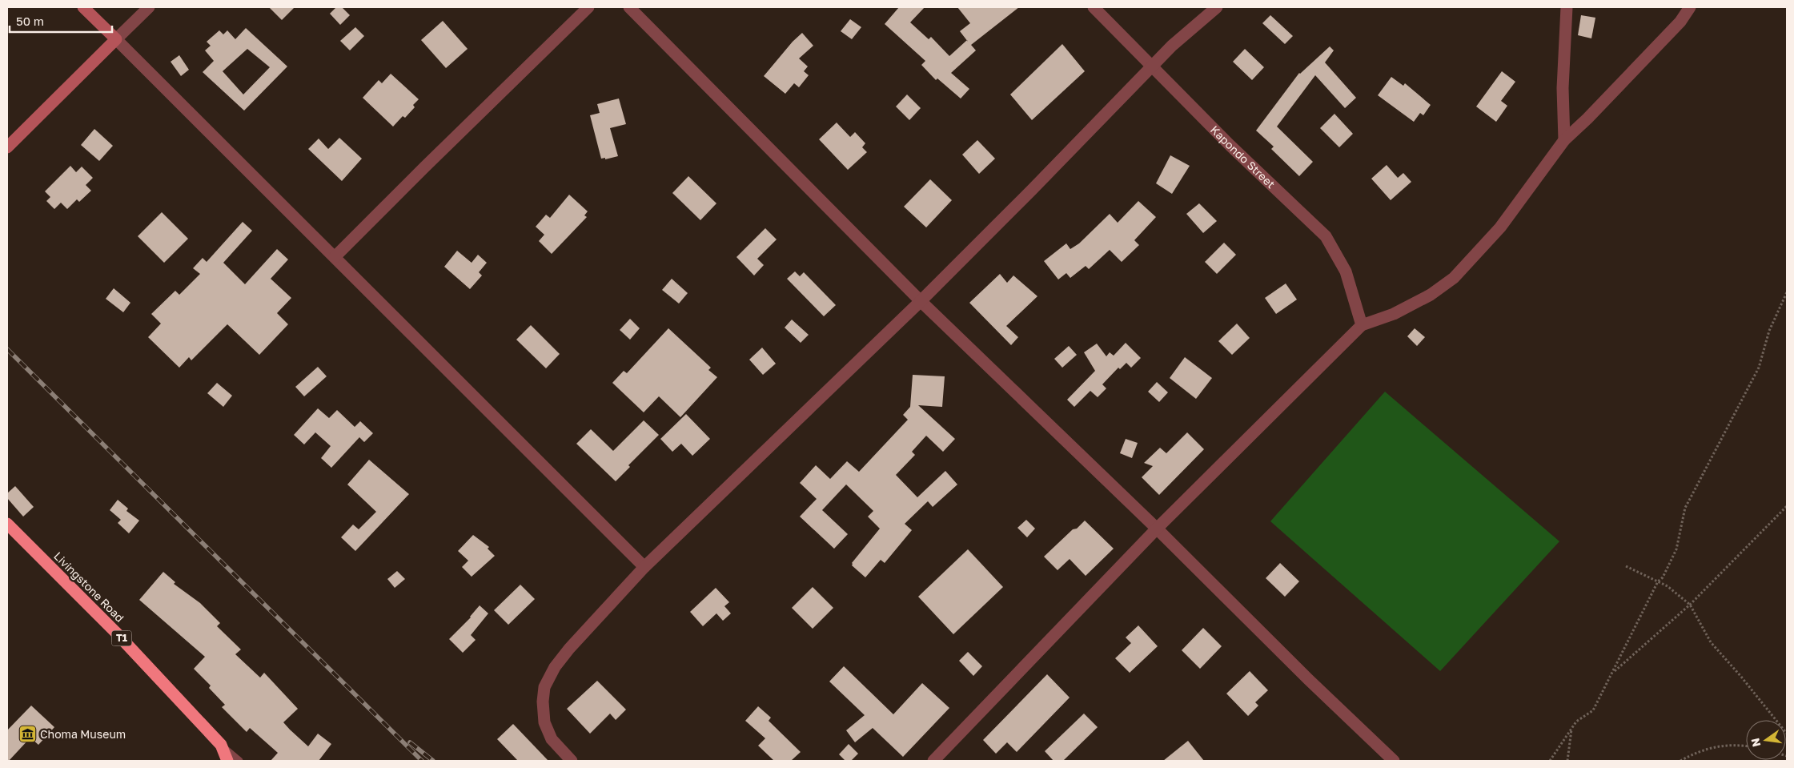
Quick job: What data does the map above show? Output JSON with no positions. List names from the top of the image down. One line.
{"streets":{"highway":["Livingstone Road","T1"],"street":["Kapondo Street"]},"places":{"museum":["Choma Museum"]},"scale_bar":"50 m","north":"left"}
